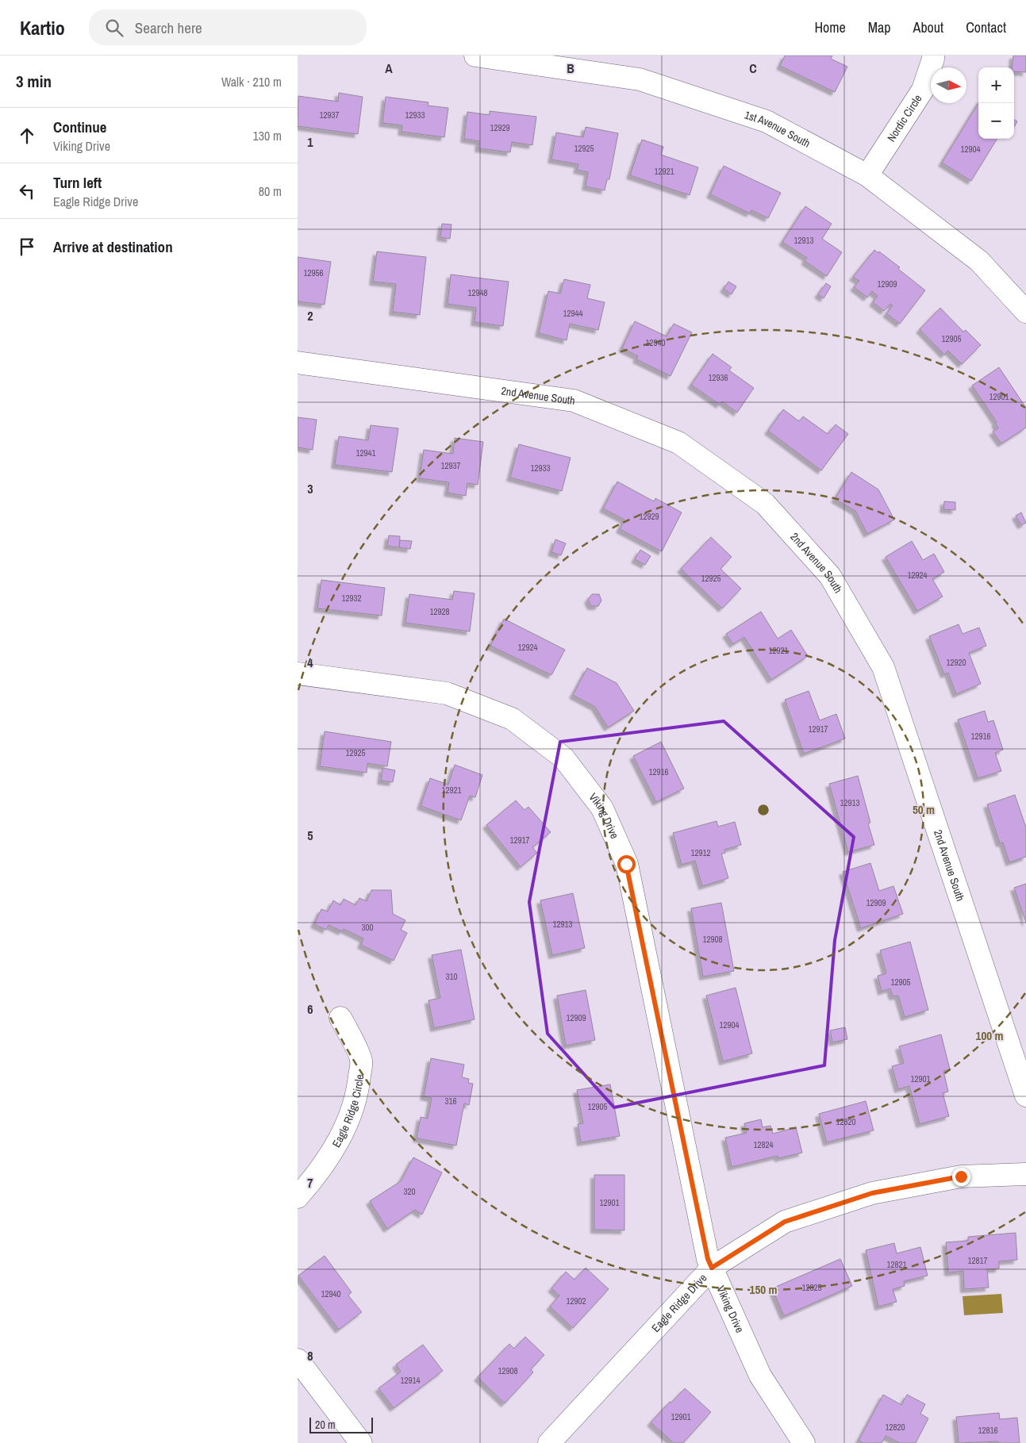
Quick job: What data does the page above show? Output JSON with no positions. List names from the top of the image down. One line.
{"streets":{"street":["Nordic Circle","1st Avenue South","2nd Avenue South","Viking Drive","Eagle Ridge Circle","Eagle Ridge Drive"]},"crossings":[["Nordic Circle","1st Avenue South"],["Viking Drive","Eagle Ridge Drive"]],"house_numbers":["12937","12933","12929","12925","12904","12921","12913","12956","12909","12948","12944","12905","12940","12936","12901","12941","12937","12933","12929","12924","12925","12932","12928","12924","12921","12920","12917","12916","12925","12916","12921","12913","12917","12912","12909","12913","300","12908","310","12905","12909","12904","12901","316","12905","12820","12824","320","12901","12817","12821","12825","12940","12902","12908","12914","12901","12820","12816"],"scale_bar":"20 m","north":"right","page":{"header":"Kartio","search":"Search here","nav":["Home","Map","About","Contact"],"heading":["3 min","Walk · 210 m"],"map_buttons":["+","−"],"list":[["Continue","Viking Drive","130 m"],["Turn left","Eagle Ridge Drive","80 m"],"Arrive at destination"],"scale":"20 m"},"grid":{"columns":["A","B","C"],"rows":["1","2","3","4","5","6","7","8"]},"rings":["50 m","100 m","150 m"]}
